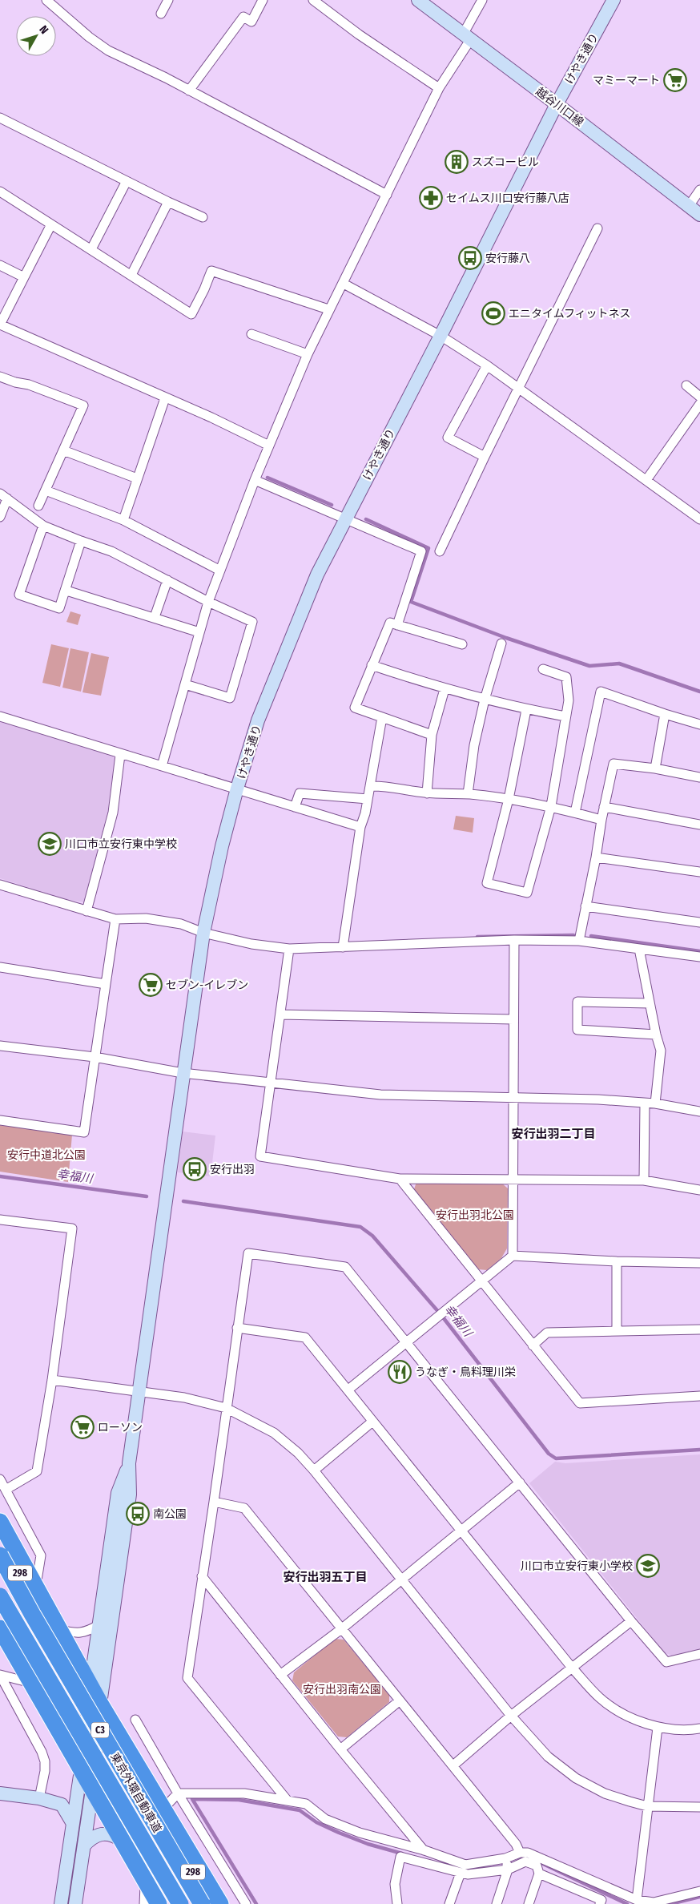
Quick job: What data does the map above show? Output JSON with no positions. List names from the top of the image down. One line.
{"streets":{"highway":["298","C3","東京外環自動車道"],"street":["けやき通り","越谷川口線"]},"crossings":[["けやき通り","越谷川口線"]],"districts":["安行出羽二丁目","安行出羽五丁目"],"water":["幸福川"],"parks":["安行中道北公園","安行出羽北公園","安行出羽南公園"],"places":{"supermarket":["マミーマート","セブン-イレブン","ローソン"],"building":["スズコービル"],"pharmacy":["セイムス川口安行藤八店"],"bus stop":["安行藤八","安行出羽","南公園"],"sports":["エニタイムフィットネス"],"school or university":["川口市立安行東中学校","川口市立安行東小学校"],"restaurant":["うなぎ・鳥料理川栄"]},"north":"top right"}
